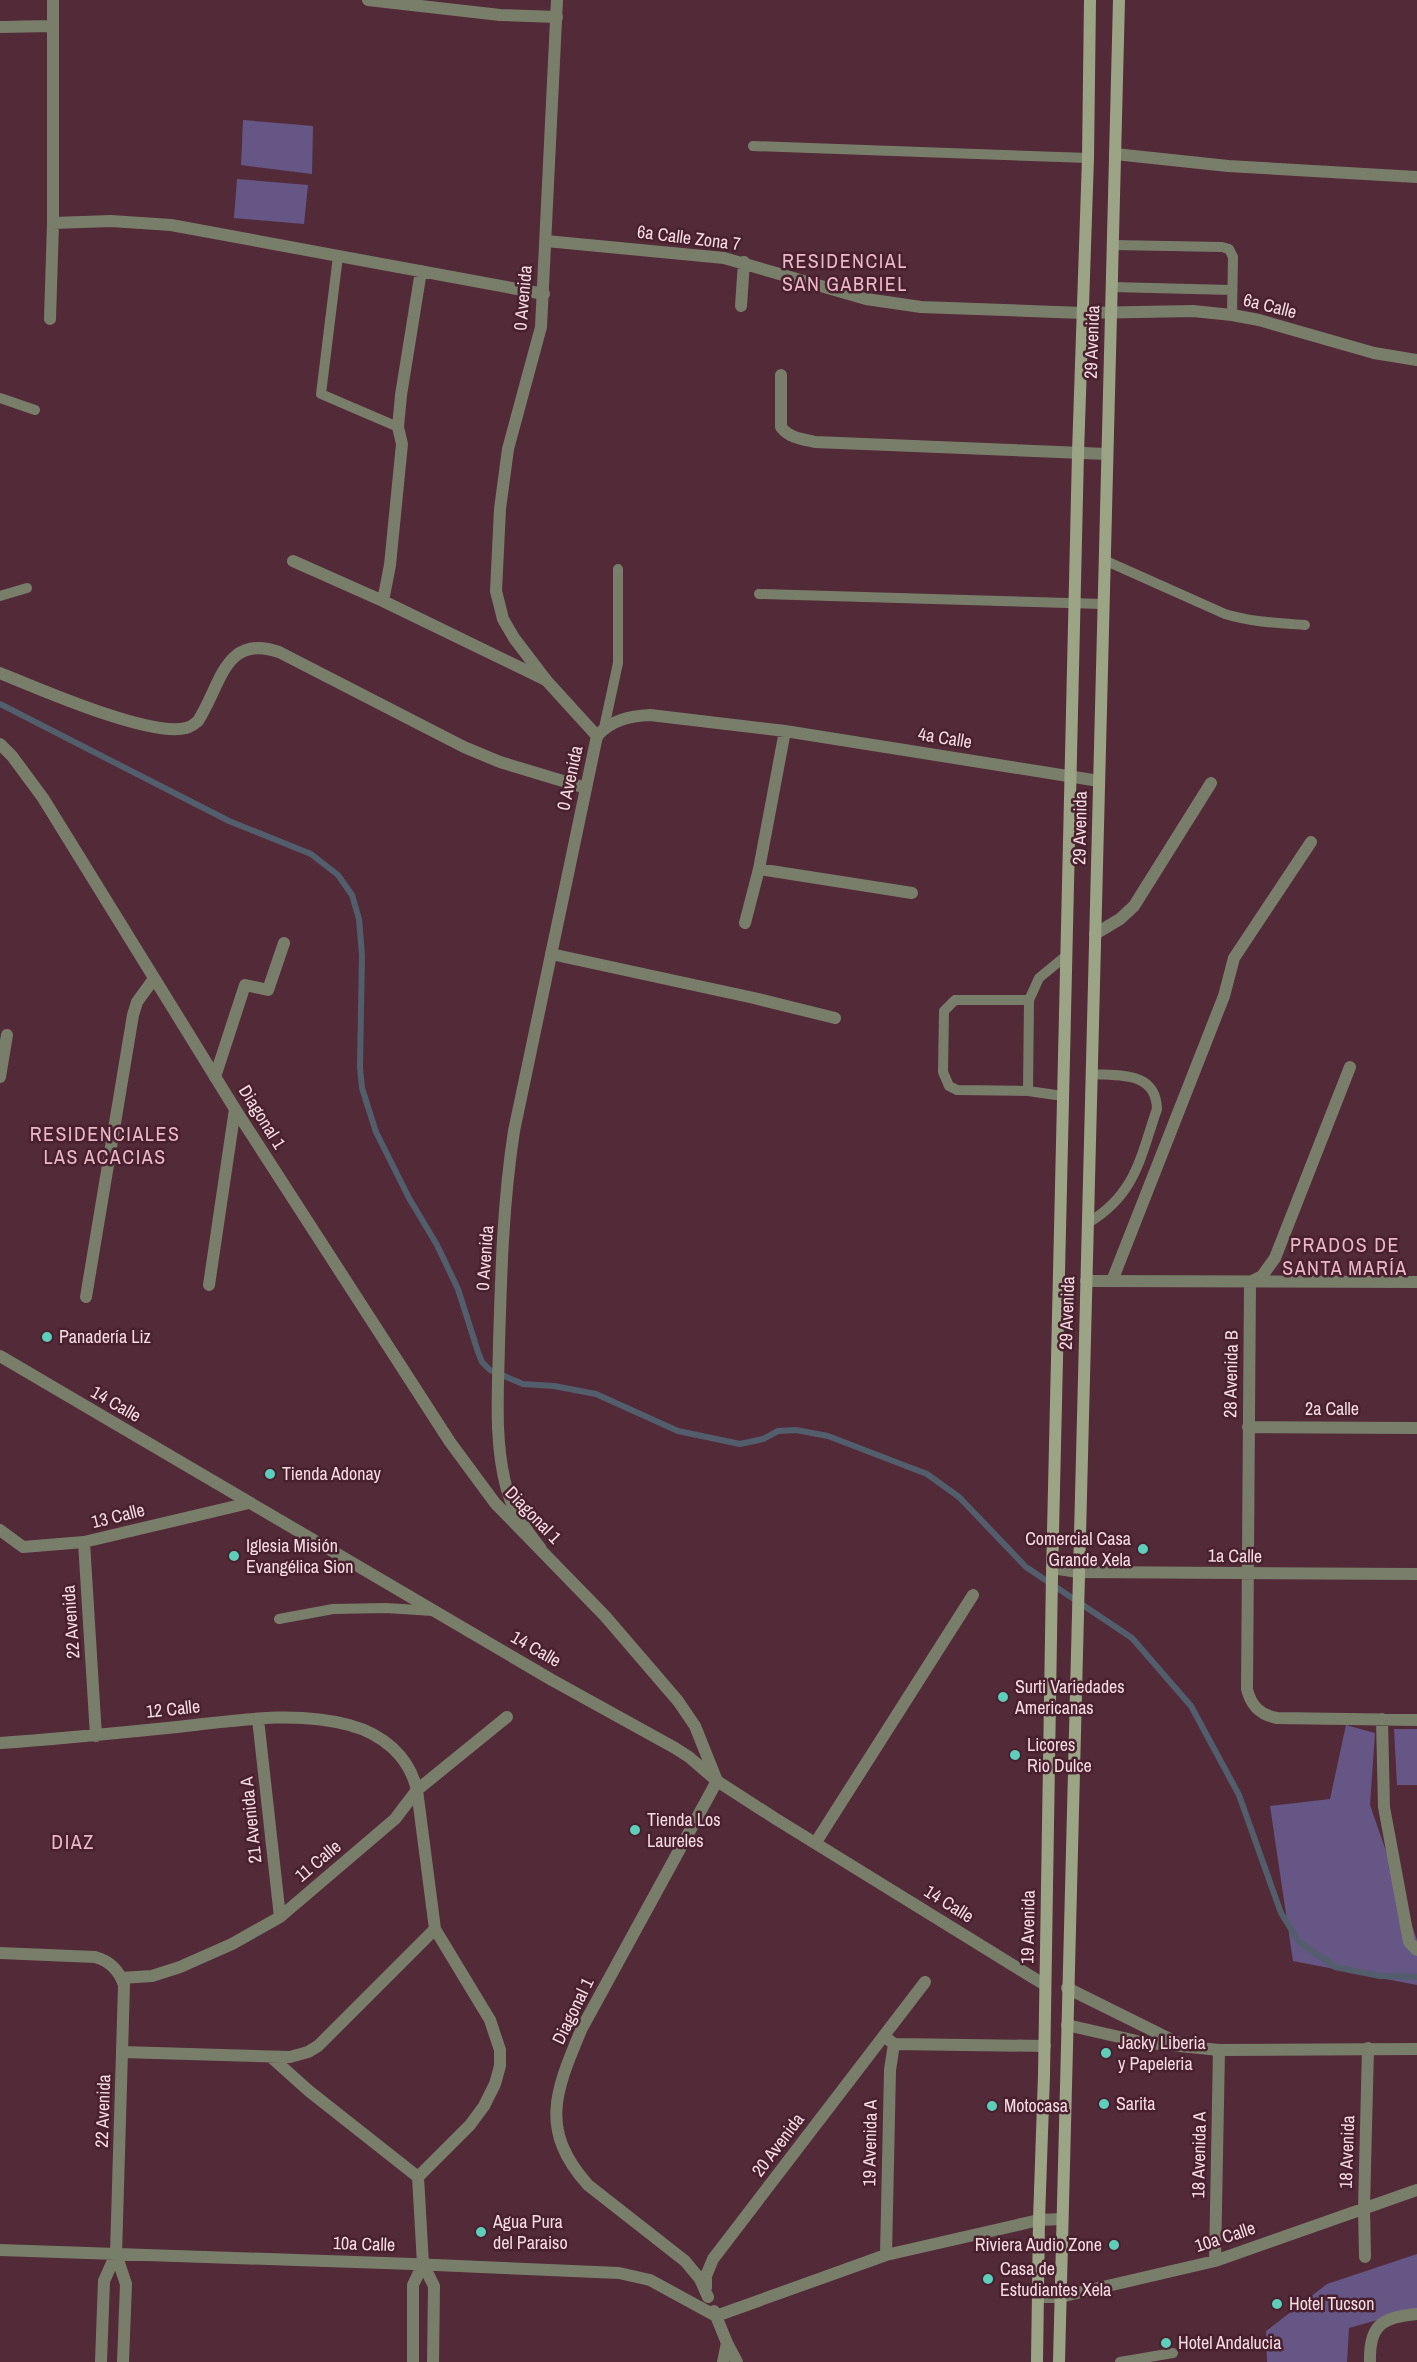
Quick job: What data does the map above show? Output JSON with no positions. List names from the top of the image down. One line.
{"streets":{"main road":["29 Avenida","19 Avenida"],"street":["6a Calle Zona 7","0 Avenida","6a Calle","4a Calle","Diagonal 1","28 Avenida B","14 Calle","2a Calle","13 Calle","1a Calle","22 Avenida","12 Calle","21 Avenida A","11 Calle","19 Avenida A","20 Avenida","18 Avenida","18 Avenida A","10a Calle"]},"crossings":[["6a Calle Zona 7","0 Avenida"],["6a Calle Zona 7","6a Calle"],["6a Calle Zona 7","29 Avenida"],["0 Avenida","4a Calle"],["0 Avenida","Diagonal 1"],["6a Calle","29 Avenida"],["29 Avenida","4a Calle"],["29 Avenida","1a Calle"],["29 Avenida","19 Avenida"],["Diagonal 1","14 Calle"],["Diagonal 1","20 Avenida"],["28 Avenida B","2a Calle"],["28 Avenida B","1a Calle"],["14 Calle","13 Calle"],["14 Calle","19 Avenida"],["13 Calle","22 Avenida"],["22 Avenida","12 Calle"],["22 Avenida","11 Calle"],["22 Avenida","10a Calle"],["12 Calle","21 Avenida A"],["12 Calle","11 Calle"],["21 Avenida A","11 Calle"],["19 Avenida","10a Calle"],["19 Avenida A","20 Avenida"],["20 Avenida","10a Calle"],["18 Avenida","10a Calle"],["18 Avenida A","10a Calle"]],"districts":["RESIDENCIAL SAN GABRIEL","RESIDENCIALES LAS ACACIAS","PRADOS DE SANTA MARÍA","DIAZ"],"places":["Panadería Liz","Tienda Adonay","Comercial Casa Grande Xela","Iglesia Misión Evangélica Sion","Surti Variedades Americanas","Licores Rio Dulce","Tienda Los Laureles","Jacky Liberia y Papeleria","Sarita","Motocasa","Agua Pura del Paraiso","Riviera Audio Zone","Casa de Estudiantes Xela","Hotel Tucson","Hotel Andalucia"]}
